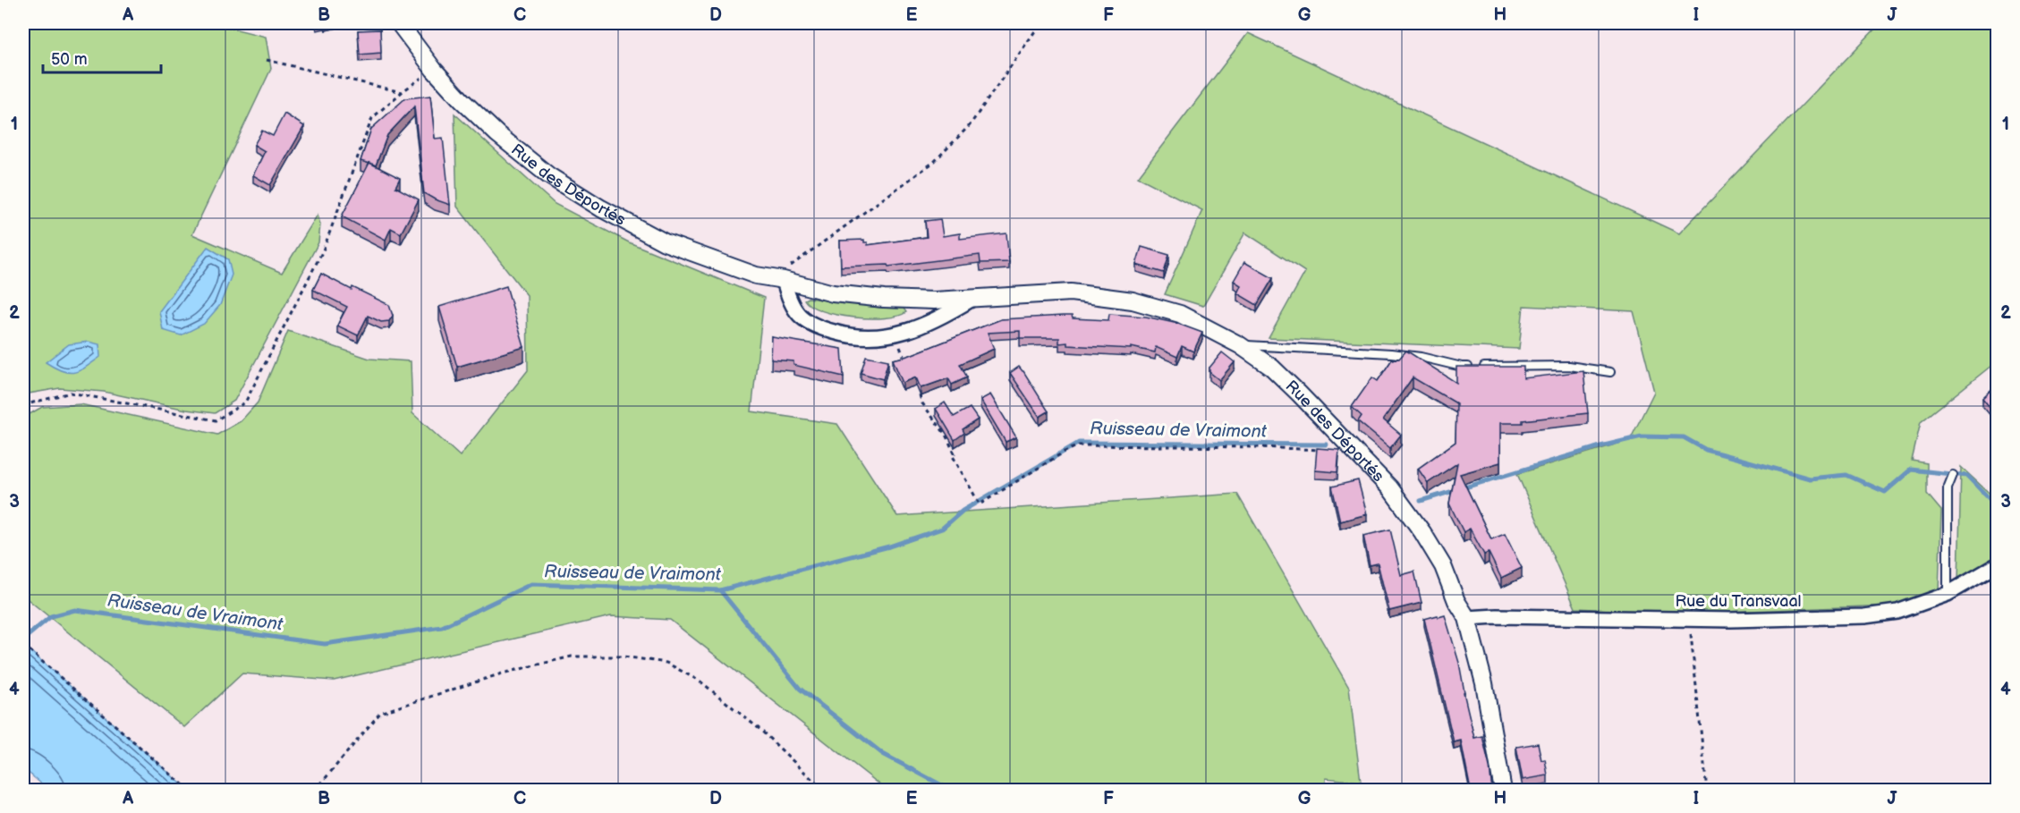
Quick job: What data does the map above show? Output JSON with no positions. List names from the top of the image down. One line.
{"streets":{"street":["Rue des Déportés","Rue du Transvaal"]},"crossings":[["Rue des Déportés","Rue du Transvaal"]],"water":["Ruisseau de Vraimont"],"scale_bar":"50 m","grid":{"columns":["A","B","C","D","E","F","G","H","I","J"],"rows":["1","2","3","4"]}}
